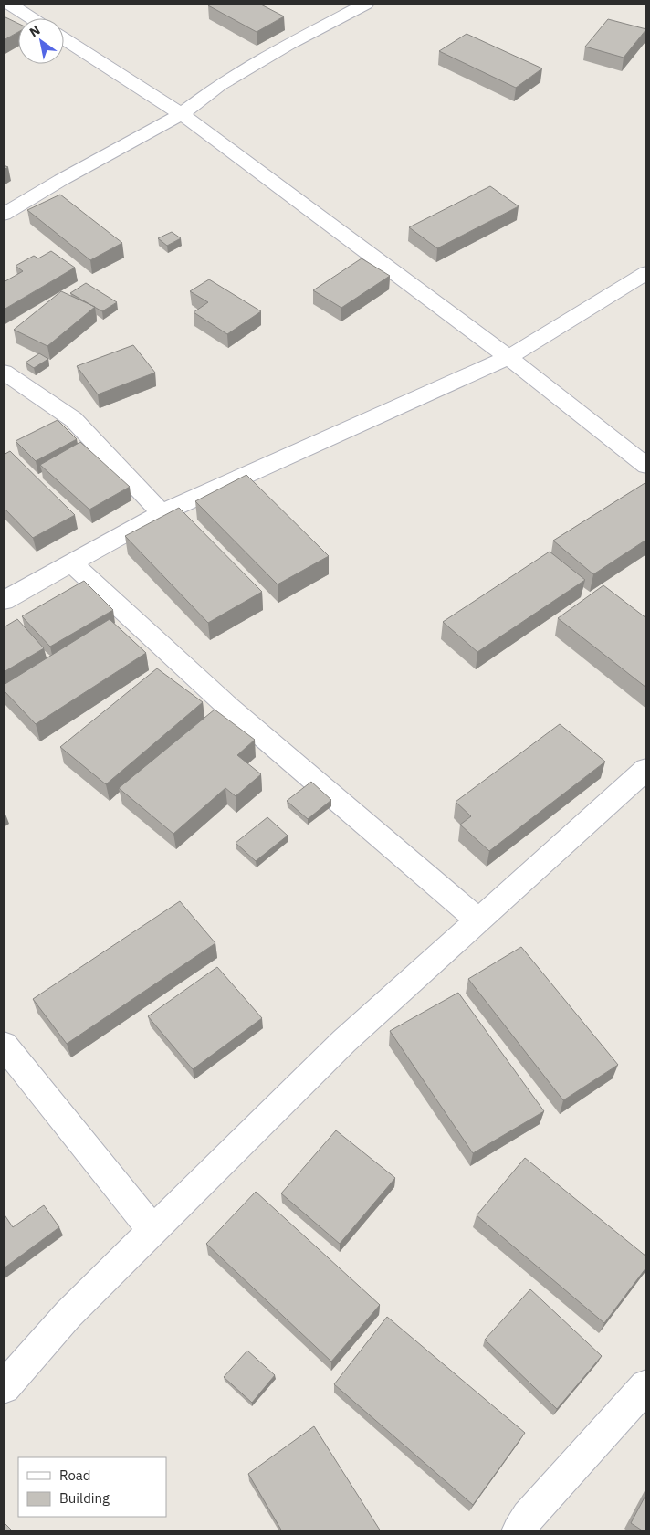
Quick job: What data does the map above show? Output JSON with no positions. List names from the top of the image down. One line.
{"legend":["Road","Building"],"north":"top left"}
